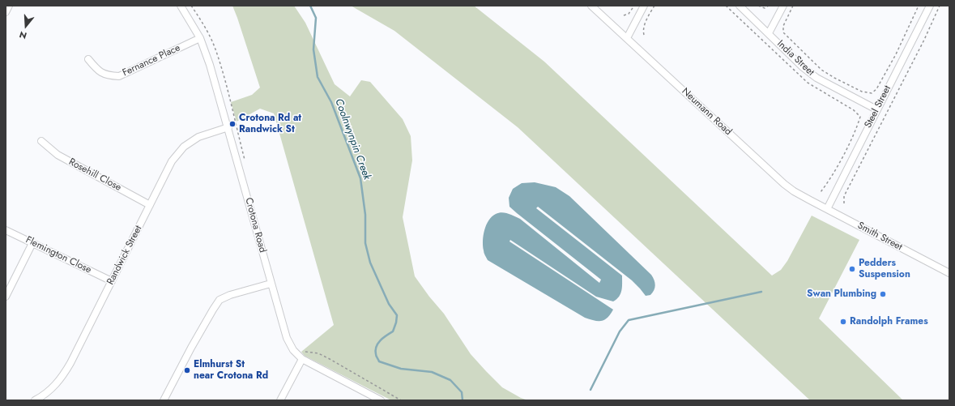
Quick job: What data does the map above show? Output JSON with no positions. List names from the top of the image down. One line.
{"streets":{"street":["India Street","Fernance Place","Steel Street","Neumann Road","Rosehill Close","Crotona Road","Smith Street","Flemington Close","Randwick Street"]},"crossings":[["India Street","Steel Street"],["Fernance Place","Crotona Road"],["Steel Street","Neumann Road"],["Steel Street","Smith Street"],["Neumann Road","Smith Street"],["Rosehill Close","Randwick Street"],["Crotona Road","Randwick Street"],["Flemington Close","Randwick Street"]],"water":["Coolnwynpin Creek"],"places":["Crotona Rd at Randwick St","Pedders Suspension","Swan Plumbing","Randolph Frames","Elmhurst St near Crotona Rd"],"north":"bottom"}
